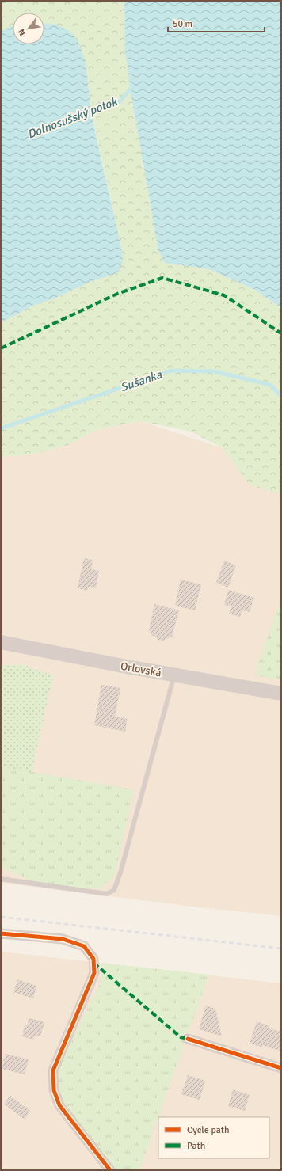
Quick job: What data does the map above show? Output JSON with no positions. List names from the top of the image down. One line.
{"streets":{"main road":["Orlovská"]},"water":["Dolnosušský potok","Sušanka"],"legend":["Cycle path","Path"],"scale_bar":"50 m","north":"bottom left"}
